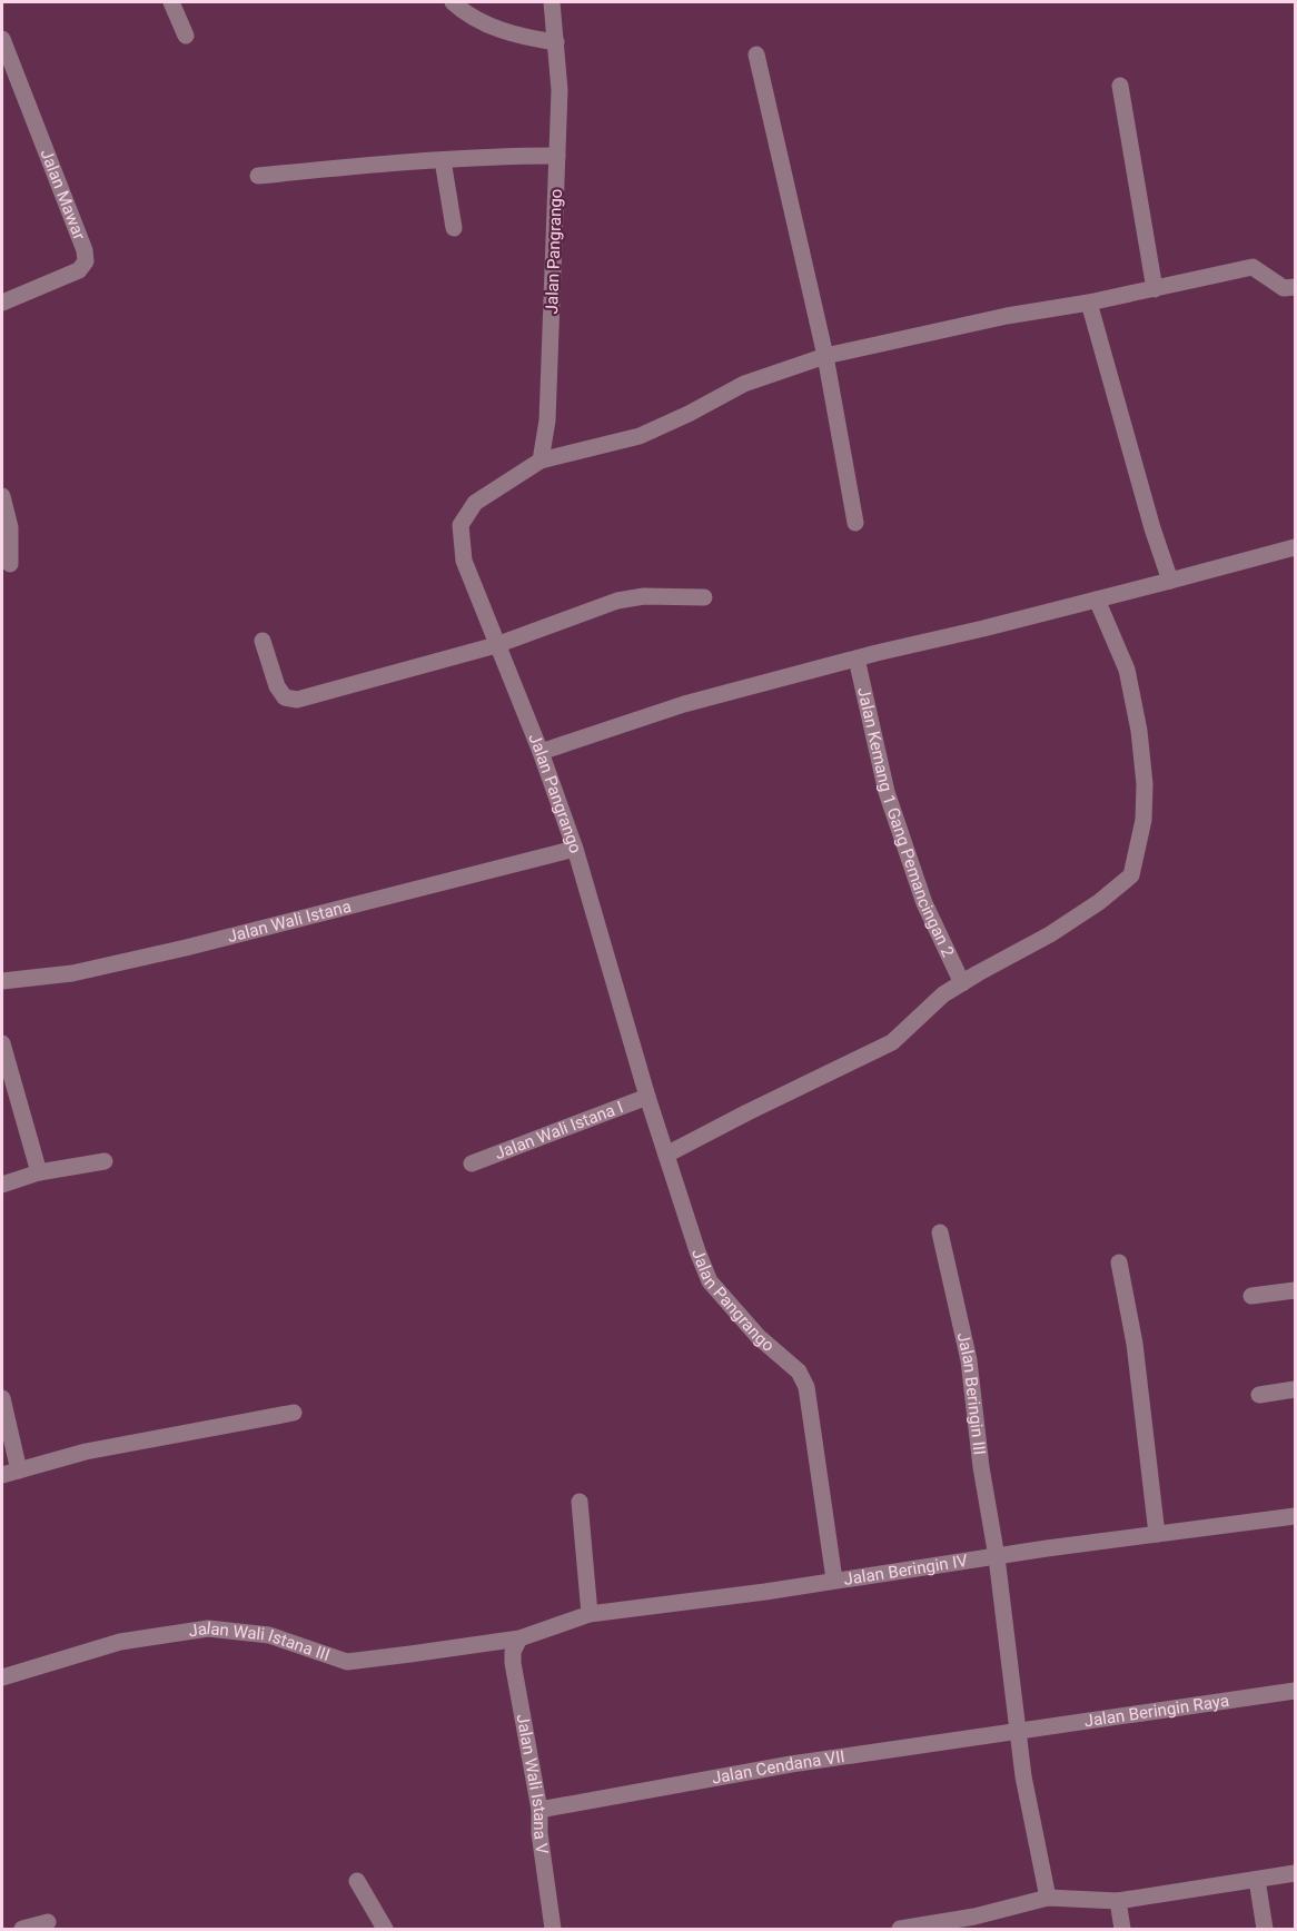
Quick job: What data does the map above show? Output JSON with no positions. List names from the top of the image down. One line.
{"streets":{"street":["Jalan Mawar","Jalan Pangrango","Jalan Kemang 1 Gang Pemancingan 2","Jalan Wali Istana","Jalan Wali Istana I","Jalan Beringin III","Jalan Beringin IV","Jalan Wali Istana III","Jalan Beringin Raya","Jalan Cendana VII","Jalan Wali Istana V"]},"crossings":[["Jalan Pangrango","Jalan Wali Istana"],["Jalan Pangrango","Jalan Wali Istana I"],["Jalan Pangrango","Jalan Beringin IV"],["Jalan Beringin III","Jalan Beringin IV"],["Jalan Beringin III","Jalan Beringin Raya"],["Jalan Beringin III","Jalan Cendana VII"],["Jalan Beringin IV","Jalan Wali Istana III"],["Jalan Beringin IV","Jalan Wali Istana V"],["Jalan Wali Istana III","Jalan Wali Istana V"],["Jalan Beringin Raya","Jalan Cendana VII"],["Jalan Cendana VII","Jalan Wali Istana V"]]}
